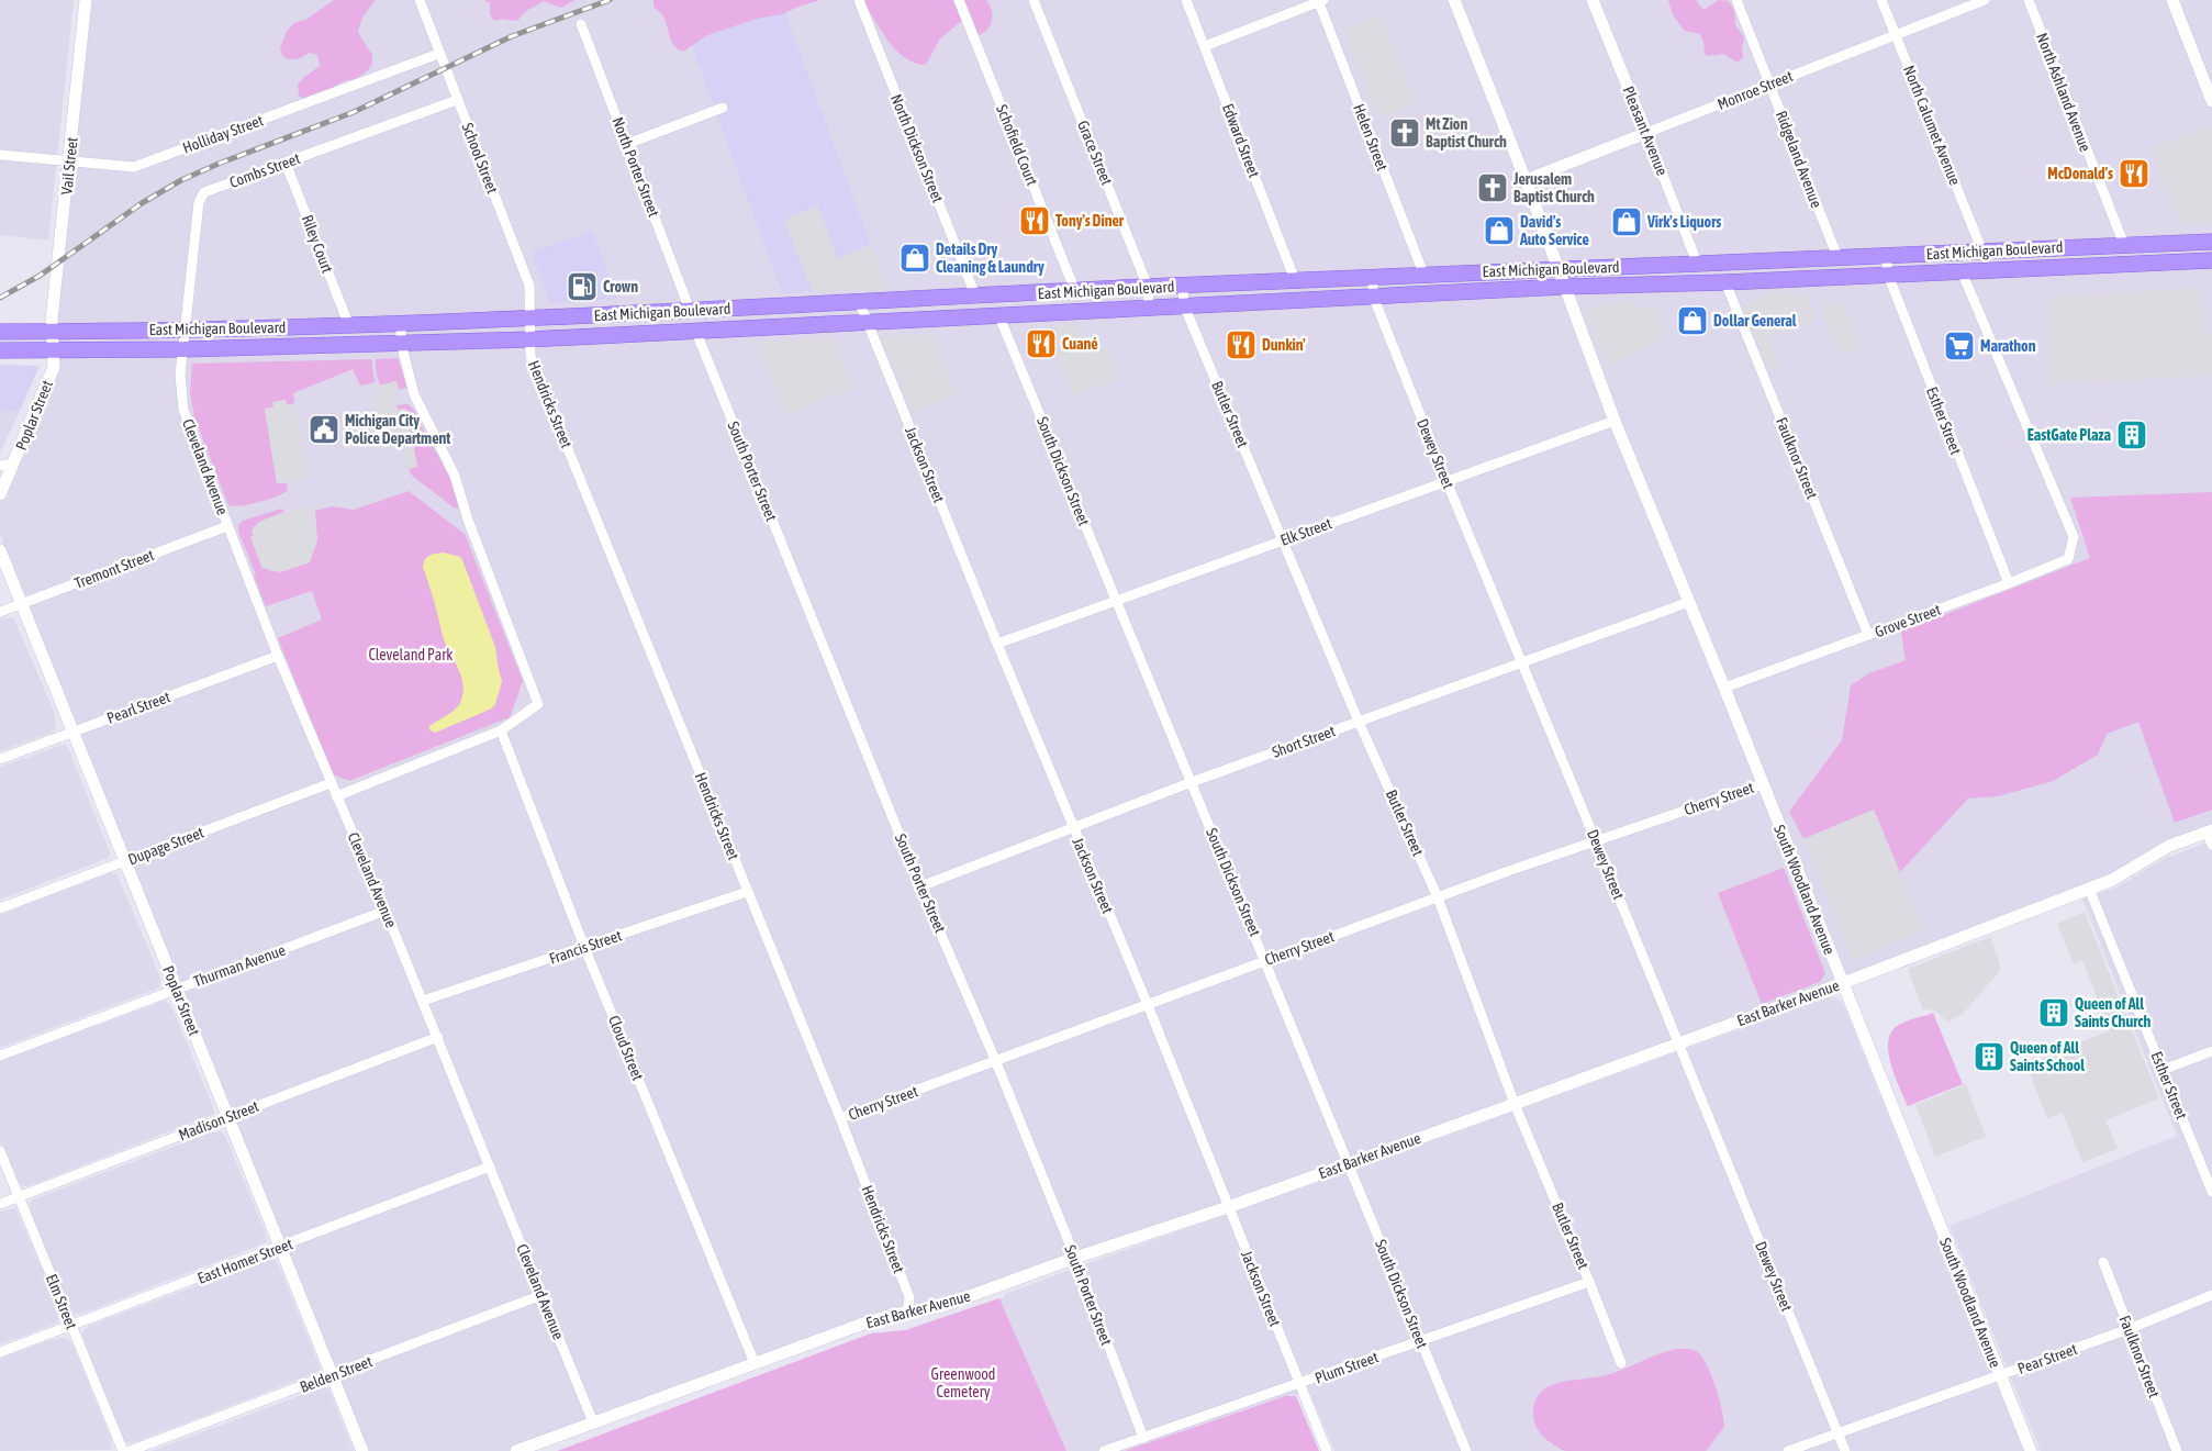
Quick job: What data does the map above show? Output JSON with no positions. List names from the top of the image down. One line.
{"streets":{"main road":["East Michigan Boulevard"],"street":["Monroe Street","North Ashland Avenue","North Calumet Avenue","Pleasant Avenue","Holliday Street","Helen Street","Edward Street","Schofield Court","North Dickson Street","Grace Street","School Street","Ridgeland Avenue","Vail Street","North Porter Street","Combs Street","Riley Court","Hendricks Street","Butler Street","Poplar Street","Esther Street","Dewey Street","Faulknor Street","Jackson Street","Cleveland Avenue","South Porter Street","South Dickson Street","Elk Street","Tremont Street","Grove Street","Pearl Street","Short Street","Cherry Street","Dupage Street","South Woodland Avenue","Francis Street","Thurman Avenue","East Barker Avenue","Cloud Street","Madison Street","East Homer Street","Elm Street","Pear Street","Plum Street","Belden Street"]},"crossings":[["Monroe Street","North Calumet Avenue"],["Monroe Street","Pleasant Avenue"],["Monroe Street","Ridgeland Avenue"],["Monroe Street","South Woodland Avenue"],["North Ashland Avenue","East Michigan Boulevard"],["North Calumet Avenue","East Michigan Boulevard"],["Pleasant Avenue","East Michigan Boulevard"],["Holliday Street","School Street"],["Holliday Street","Vail Street"],["Helen Street","East Michigan Boulevard"],["Edward Street","East Michigan Boulevard"],["Schofield Court","East Michigan Boulevard"],["North Dickson Street","East Michigan Boulevard"],["Grace Street","East Michigan Boulevard"],["School Street","Combs Street"],["School Street","East Michigan Boulevard"],["School Street","Hendricks Street"],["Ridgeland Avenue","East Michigan Boulevard"],["Vail Street","East Michigan Boulevard"],["Vail Street","Poplar Street"],["North Porter Street","East Michigan Boulevard"],["Combs Street","Riley Court"],["Combs Street","East Michigan Boulevard"],["Combs Street","Cleveland Avenue"],["Riley Court","East Michigan Boulevard"],["East Michigan Boulevard","Hendricks Street"],["East Michigan Boulevard","Butler Street"],["East Michigan Boulevard","Poplar Street"],["East Michigan Boulevard","Esther Street"],["East Michigan Boulevard","Dewey Street"],["East Michigan Boulevard","Faulknor Street"],["East Michigan Boulevard","Jackson Street"],["East Michigan Boulevard","Cleveland Avenue"],["East Michigan Boulevard","South Porter Street"],["East Michigan Boulevard","South Dickson Street"],["East Michigan Boulevard","Grove Street"],["East Michigan Boulevard","South Woodland Avenue"],["Hendricks Street","Cherry Street"],["Hendricks Street","Francis Street"],["Hendricks Street","East Barker Avenue"],["Butler Street","Elk Street"],["Butler Street","Short Street"],["Butler Street","Cherry Street"],["Butler Street","East Barker Avenue"],["Butler Street","Plum Street"],["Poplar Street","Tremont Street"],["Poplar Street","Pearl Street"],["Poplar Street","Dupage Street"],["Poplar Street","Thurman Avenue"],["Poplar Street","Madison Street"],["Poplar Street","East Homer Street"],["Poplar Street","Belden Street"],["Esther Street","Grove Street"],["Esther Street","East Barker Avenue"],["Dewey Street","Elk Street"],["Dewey Street","Short Street"],["Dewey Street","Cherry Street"],["Dewey Street","East Barker Avenue"],["Dewey Street","Pear Street"],["Faulknor Street","Grove Street"],["Faulknor Street","Pear Street"],["Jackson Street","Elk Street"],["Jackson Street","Short Street"],["Jackson Street","Cherry Street"],["Jackson Street","East Barker Avenue"],["Jackson Street","Plum Street"],["Cleveland Avenue","Tremont Street"],["Cleveland Avenue","Pearl Street"],["Cleveland Avenue","Dupage Street"],["Cleveland Avenue","Francis Street"],["Cleveland Avenue","Thurman Avenue"],["Cleveland Avenue","East Barker Avenue"],["Cleveland Avenue","Madison Street"],["Cleveland Avenue","East Homer Street"],["Cleveland Avenue","Belden Street"],["South Porter Street","Short Street"],["South Porter Street","Cherry Street"],["South Porter Street","East Barker Avenue"],["South Porter Street","Plum Street"],["South Dickson Street","Elk Street"],["South Dickson Street","Short Street"],["South Dickson Street","Cherry Street"],["South Dickson Street","East Barker Avenue"],["South Dickson Street","Plum Street"],["Elk Street","South Woodland Avenue"],["Grove Street","South Woodland Avenue"],["Short Street","South Woodland Avenue"],["Cherry Street","South Woodland Avenue"],["South Woodland Avenue","East Barker Avenue"],["South Woodland Avenue","Pear Street"],["Francis Street","Cloud Street"],["East Barker Avenue","Cloud Street"],["Madison Street","Elm Street"],["East Homer Street","Elm Street"]],"parks":["Cleveland Park","Greenwood Cemetery"],"places":{"church":["Mt Zion Baptist Church","Jerusalem Baptist Church"],"restaurant":["McDonald's","Tony's Diner","Cuané","Dunkin'"],"shop":["Virk's Liquors","David's Auto Service","Details Dry Cleaning & Laundry","Dollar General"],"fuel station":["Crown"],"supermarket":["Marathon"],"public building":["Michigan City Police Department"],"building":["EastGate Plaza","Queen of All Saints Church","Queen of All Saints School"]}}
